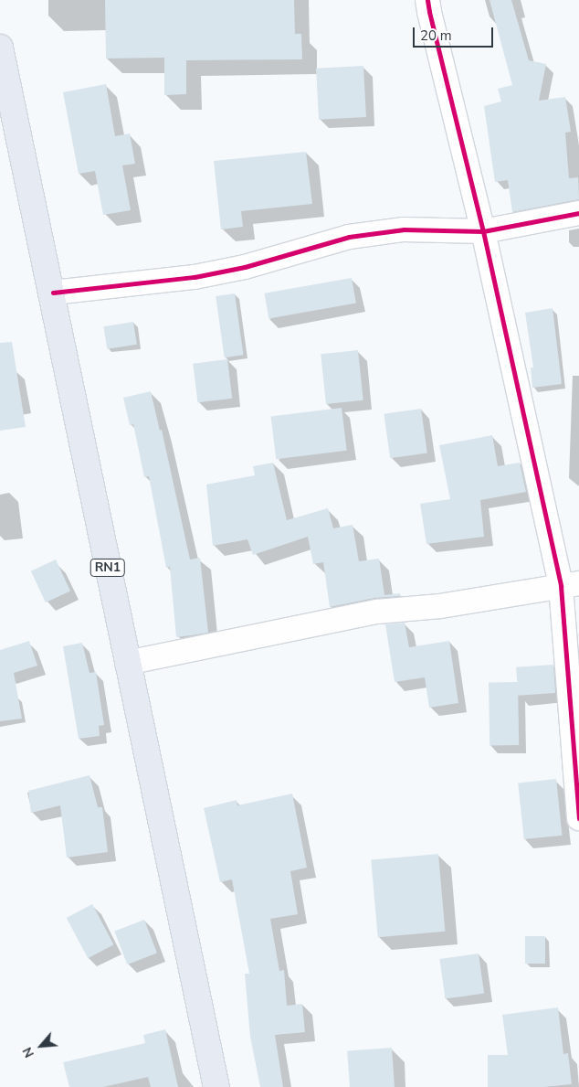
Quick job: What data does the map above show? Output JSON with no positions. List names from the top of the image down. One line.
{"streets":{"highway":["RN1"]},"scale_bar":"20 m","north":"bottom left"}
